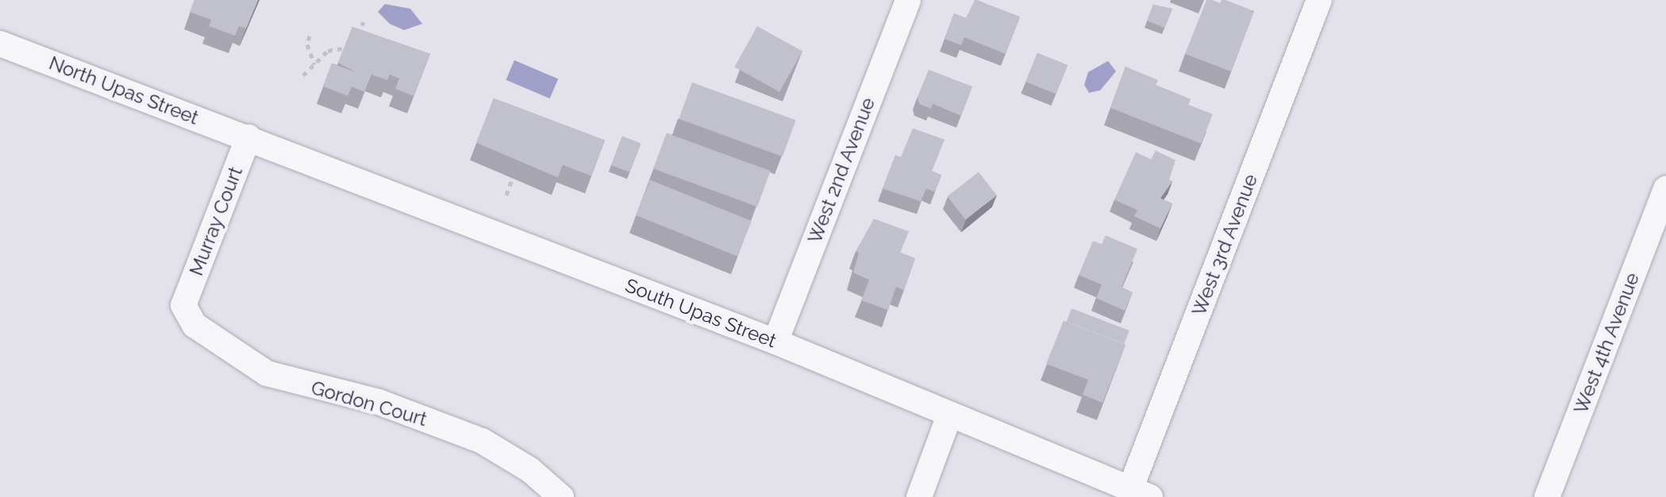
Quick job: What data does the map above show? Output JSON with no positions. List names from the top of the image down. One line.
{"streets":{"street":["North Upas Street","West 2nd Avenue","Murray Court","West 3rd Avenue","South Upas Street","West 4th Avenue","Gordon Court"]},"crossings":[["North Upas Street","Murray Court"],["North Upas Street","South Upas Street"],["West 2nd Avenue","South Upas Street"],["Murray Court","South Upas Street"],["Murray Court","Gordon Court"],["West 3rd Avenue","South Upas Street"]]}
